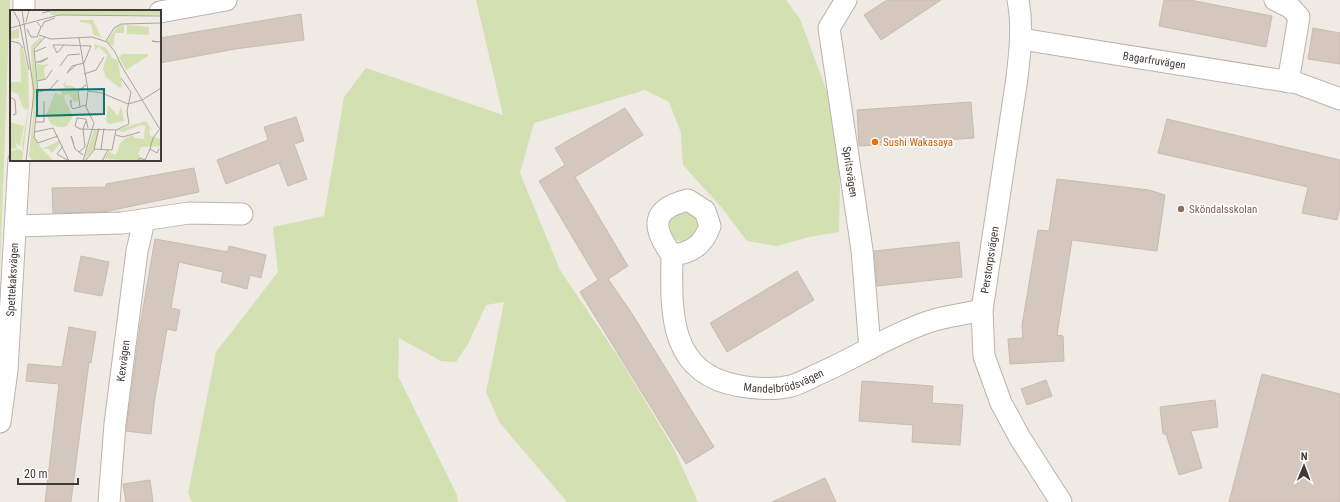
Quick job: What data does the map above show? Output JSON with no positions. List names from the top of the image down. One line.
{"streets":{"street":["Bagarfruvägen","Spritsvägen","Perstorpsvägen","Spettekaksvägen","Kexvägen","Mandelbrödsvägen"]},"crossings":[["Bagarfruvägen","Perstorpsvägen"],["Spritsvägen","Mandelbrödsvägen"],["Perstorpsvägen","Mandelbrödsvägen"]],"places":["Sushi Wakasaya","Sköndalsskolan"],"scale_bar":"20 m","north":"top"}
